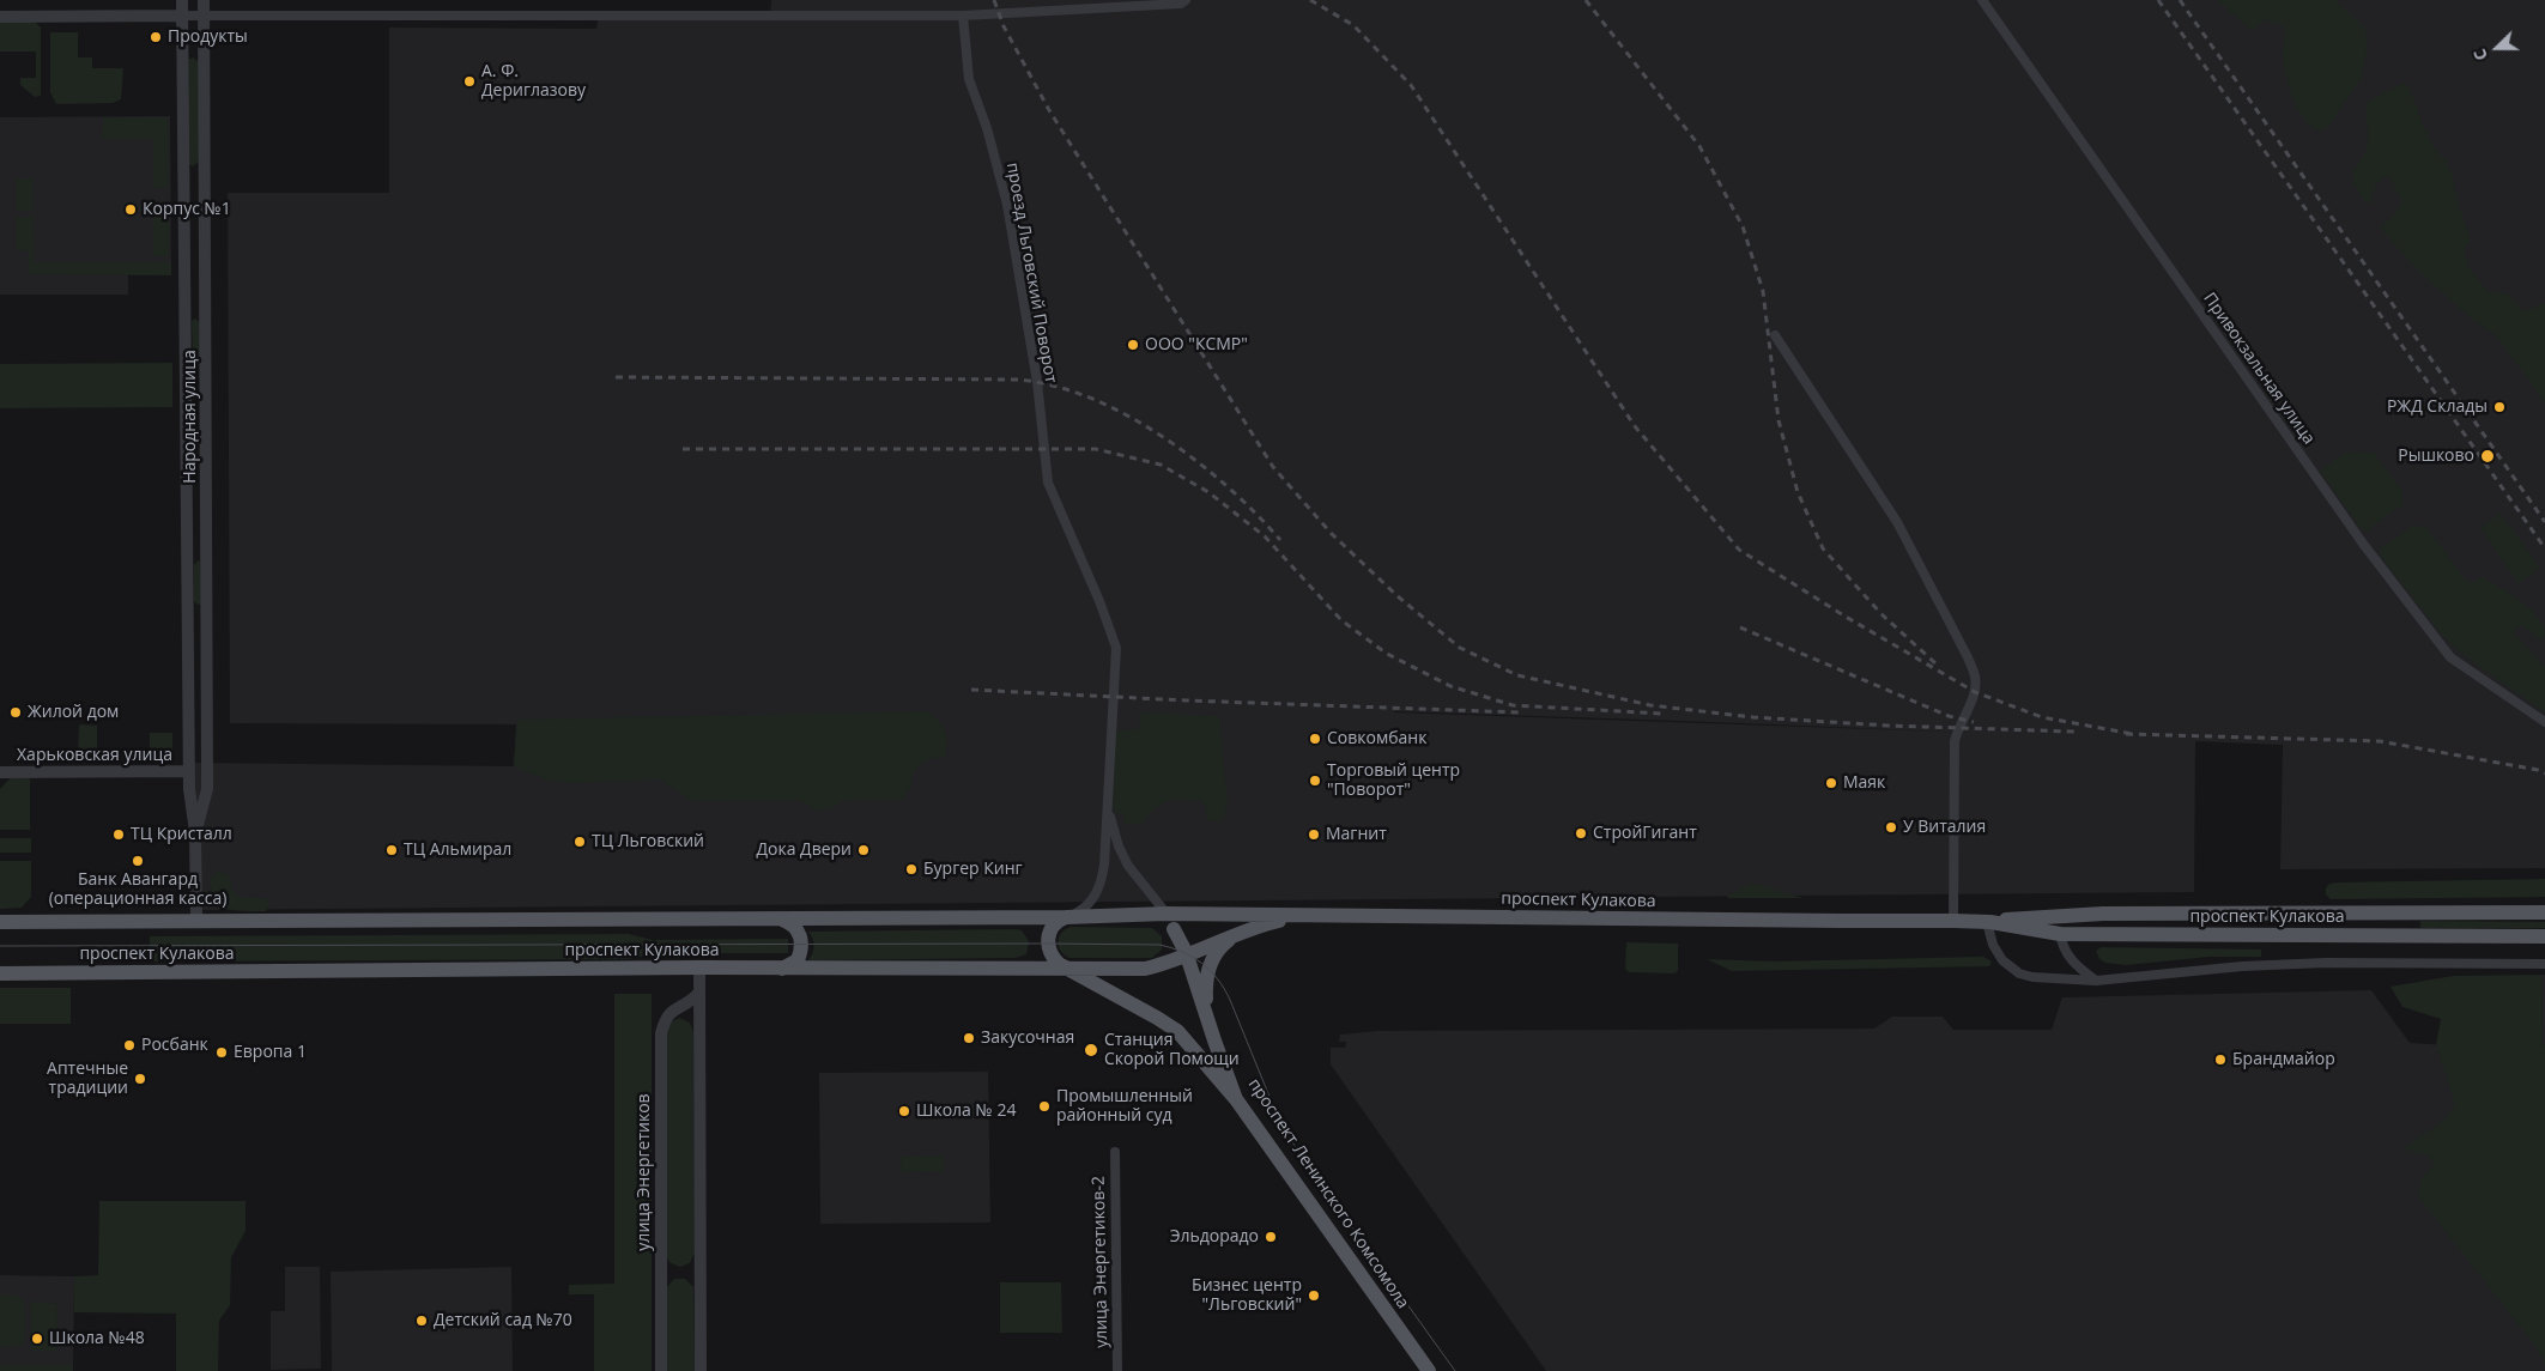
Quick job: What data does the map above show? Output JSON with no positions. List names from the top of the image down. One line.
{"streets":{"main road":["проспект Кулакова","проспект Ленинского Комсомола"],"street":["проезд Льговский Поворот","Привокзальная улица","Народная улица","Харьковская улица","улица Энергетиков","улица Энергетиков-2"]},"crossings":[["проезд Льговский Поворот","проспект Кулакова"],["Народная улица","Харьковская улица"],["Народная улица","проспект Кулакова"],["проспект Кулакова","проспект Ленинского Комсомола"]],"places":["Продукты","А. Ф. Дериглазову","Корпус №1","ООО \"КСМР\"","РЖД Склады","Рышково","Жилой дом","Совкомбанк","Торговый центр \"Поворот\"","Маяк","У Виталия","СтройГигант","ТЦ Кристалл","Магнит","ТЦ Льговский","ТЦ Альмирал","Дока Двери","Банк Авангард (операционная касса)","Бургер Кинг","Закусочная","Росбанк","Станция Скорой Помощи","Европа 1","Брандмайор","Аптечные традиции","Промышленный районный суд","Школа № 24","Эльдорадо","Бизнес центр \"Льговский\"","Детский сад №70","Школа №48"],"north":"left"}
